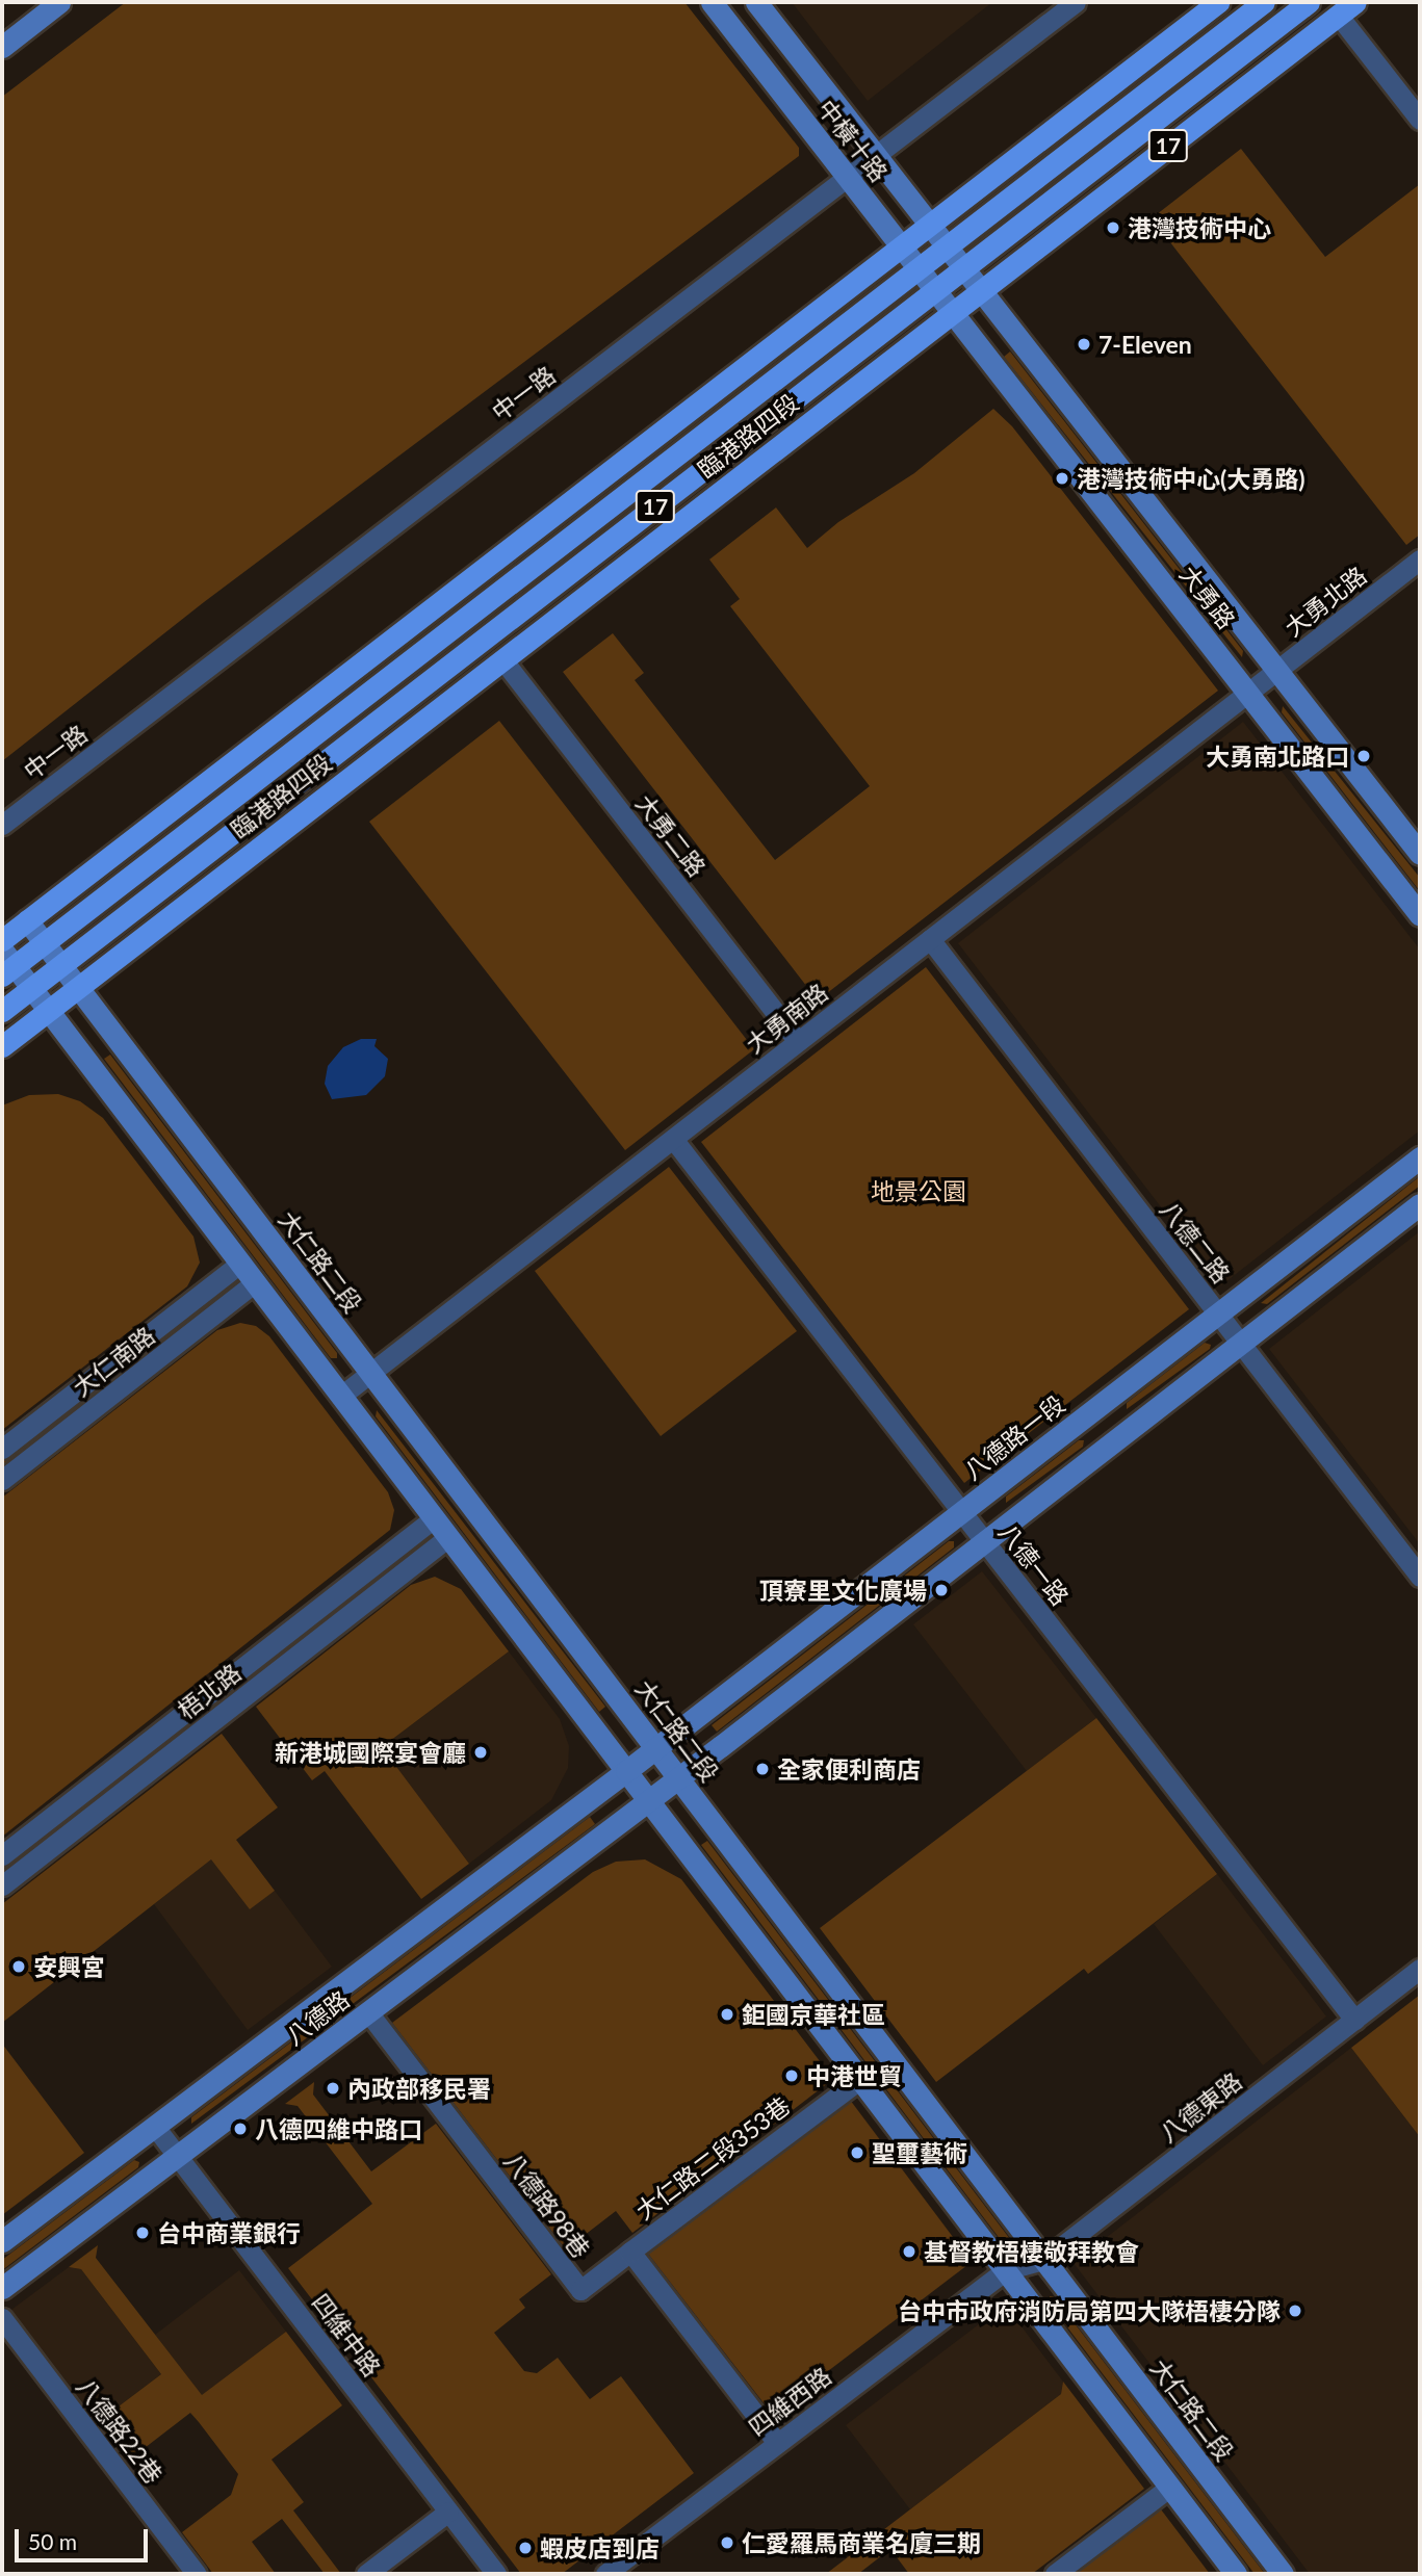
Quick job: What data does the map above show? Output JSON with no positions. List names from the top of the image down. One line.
{"streets":{"main road":["17","臨港路四段"],"street":["中橫十路","中一路","大勇路","大勇北路","大勇二路","大勇南路","八德二路","大仁路二段","大仁南路","八德路一段","八德一路","梧北路","八德路","八德東路","大仁路二段353巷","八德路98巷","四維中路","四維西路","八德路22巷"]},"crossings":[["中橫十路","17"],["中橫十路","中一路"],["中橫十路","臨港路四段"],["中橫十路","大勇路"],["17","大仁路二段"],["臨港路四段","大勇路"],["臨港路四段","大勇二路"],["臨港路四段","大仁路二段"],["大勇路","大勇北路"],["大勇路","大勇南路"],["大勇北路","大勇南路"],["大勇二路","大勇南路"],["大勇南路","八德二路"],["大勇南路","大仁路二段"],["大勇南路","八德一路"],["八德二路","八德路一段"],["大仁路二段","大仁南路"],["大仁路二段","八德路一段"],["大仁路二段","梧北路"],["大仁路二段","八德路"],["大仁路二段","八德東路"],["大仁路二段","大仁路二段353巷"],["大仁路二段","四維西路"],["八德路一段","八德一路"],["八德路一段","八德路"],["八德一路","八德東路"],["八德路","八德路98巷"],["八德路","四維中路"],["八德東路","四維西路"],["大仁路二段353巷","八德路98巷"],["八德路98巷","四維西路"]],"parks":["地景公園"],"places":["港灣技術中心","7-Eleven","港灣技術中心(大勇路)","大勇南北路口","頂寮里文化廣場","新港城國際宴會廳","全家便利商店","安興宮","鉅國京華社區","中港世貿","內政部移民署","八德四維中路口","聖璽藝術","台中商業銀行","基督教梧棲敬拜教會","台中市政府消防局第四大隊梧棲分隊","仁愛羅馬商業名廈三期","蝦皮店到店"],"scale_bar":"50 m"}
